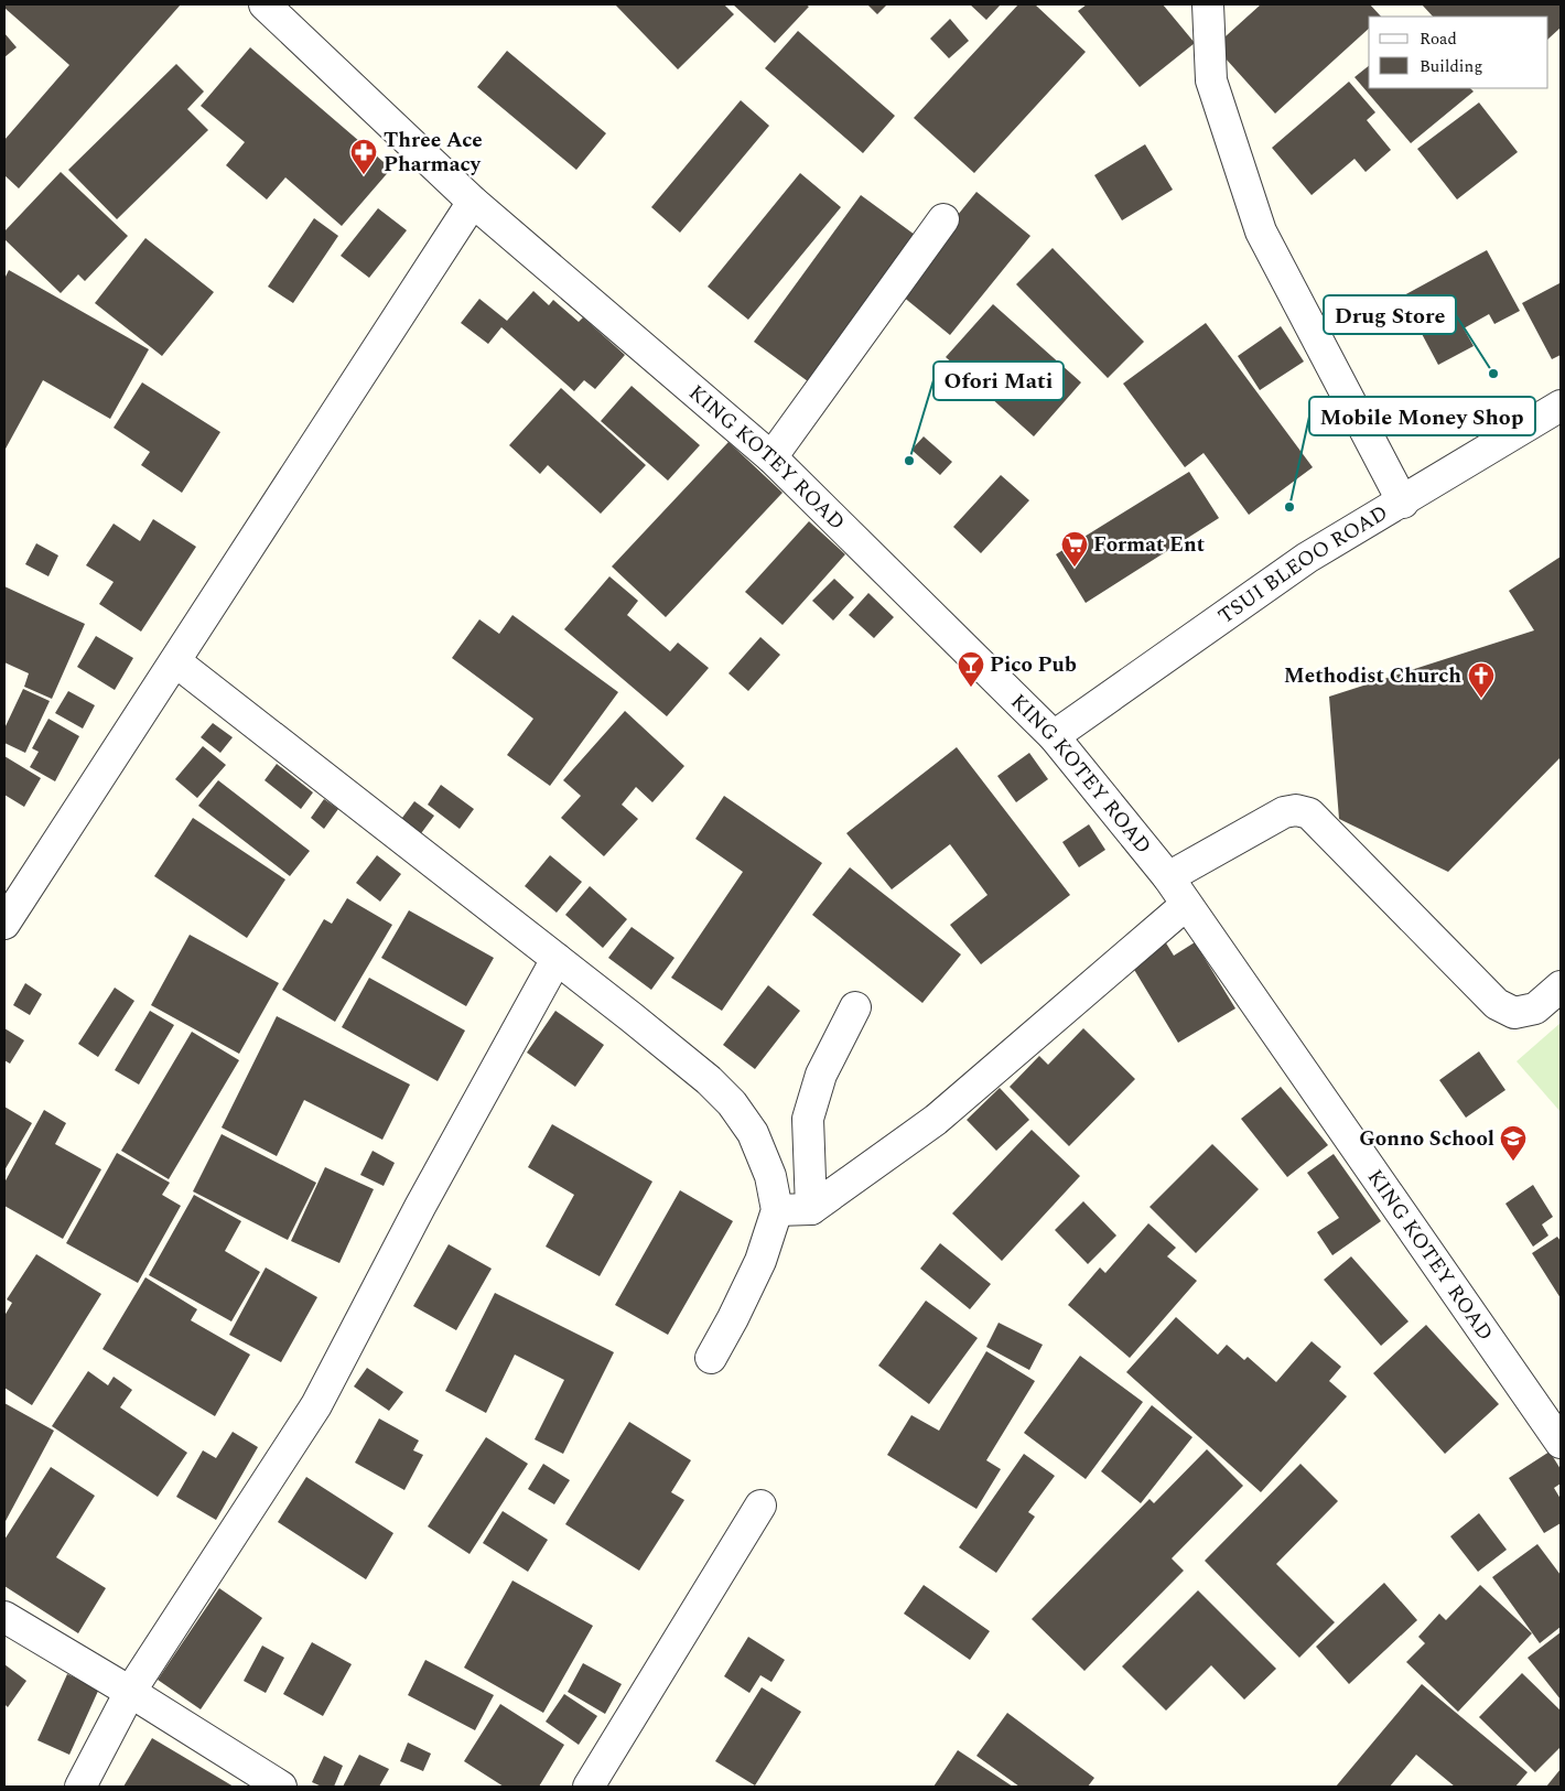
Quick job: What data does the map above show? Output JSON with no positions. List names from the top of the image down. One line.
{"streets":{"street":["KING KOTEY ROAD","TSUI BLEOO ROAD"]},"crossings":[["KING KOTEY ROAD","TSUI BLEOO ROAD"]],"places":{"pharmacy":["Three Ace Pharmacy"],"other":["Drug Store","Ofori Mati","Mobile Money Shop"],"supermarket":["Format Ent"],"bar":["Pico Pub"],"church":["Methodist Church"],"school or university":["Gonno School"]},"legend":["Road","Building"]}
